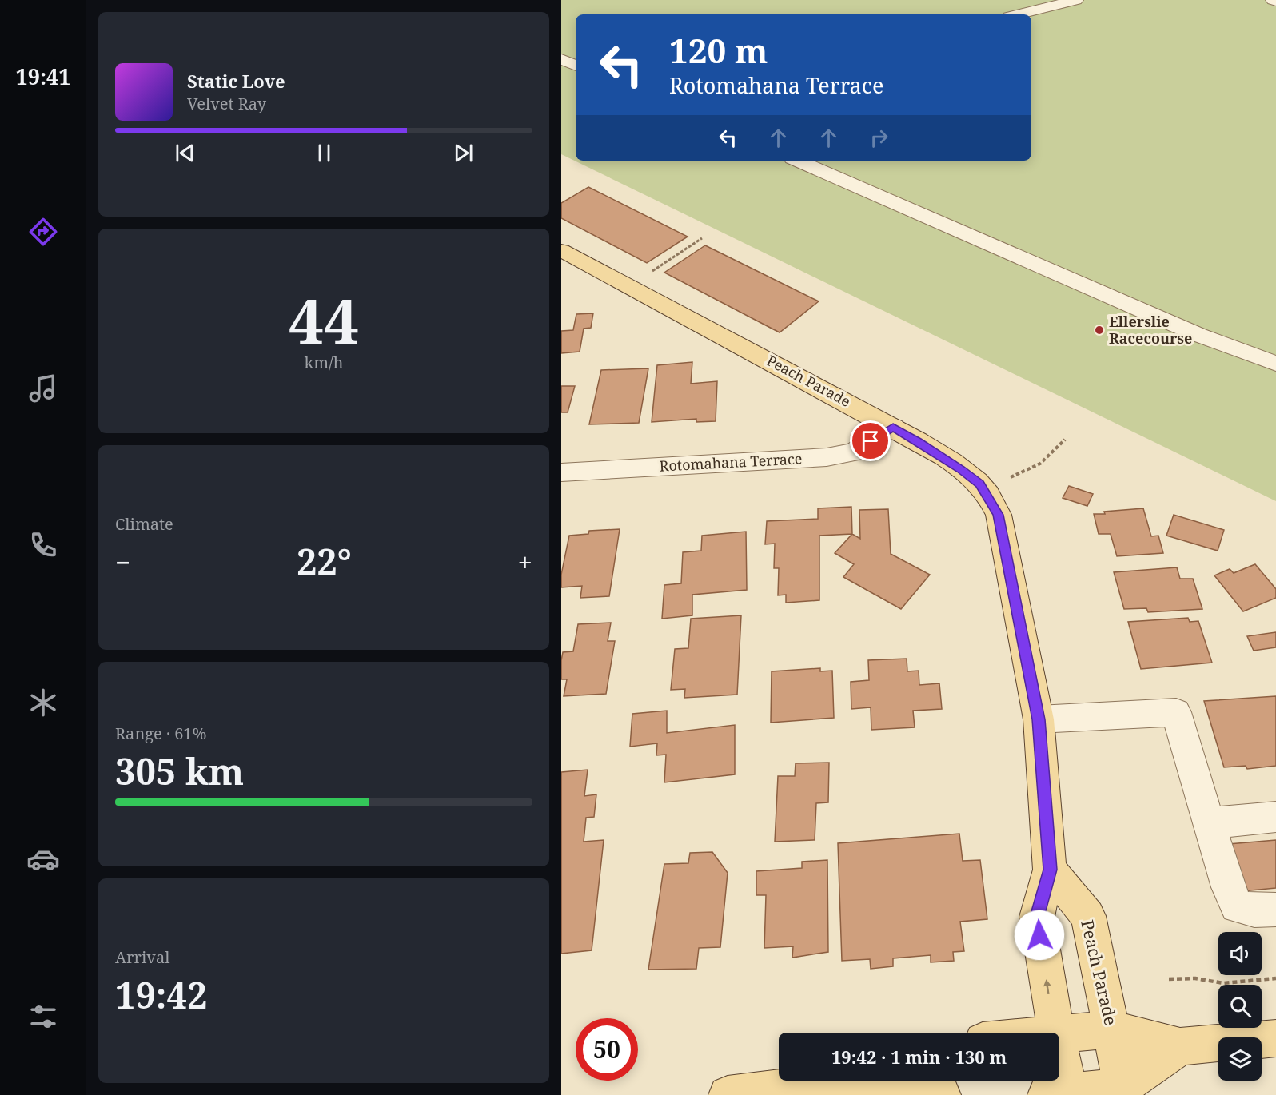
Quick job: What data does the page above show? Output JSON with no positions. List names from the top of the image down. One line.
{"streets":{"main road":["Peach Parade"],"street":["Rotomahana Terrace"]},"crossings":[["Peach Parade","Rotomahana Terrace"]],"places":["Ellerslie Racecourse"],"page":{"tabs":"19:41","turn":["120 m","Rotomahana Terrace"],"song":["Static Love","Velvet Ray"],"tile":[["44","km/h"],"Climate",["Range · 61%","305 km"],["Arrival","19:42"]],"heat":["−","22°","+"],"limit":"50","trip":"19:42 · 1 min · 130 m"}}
